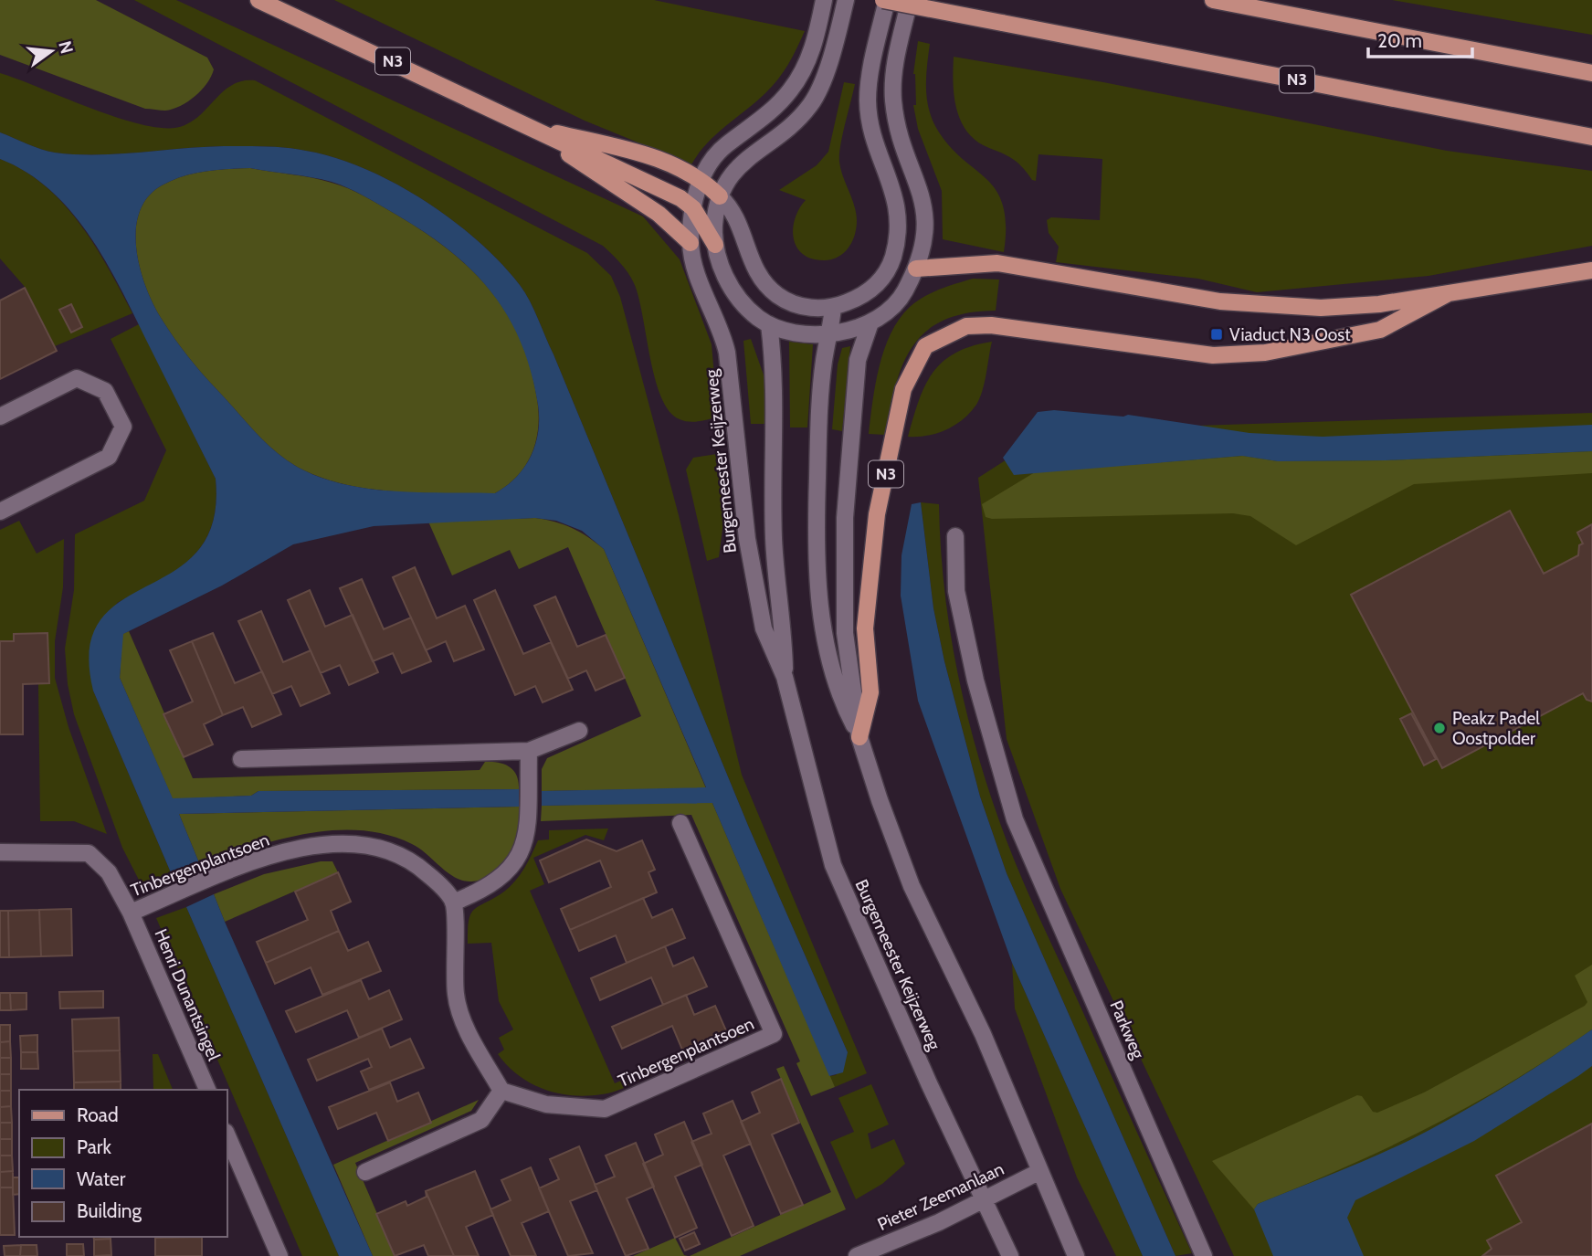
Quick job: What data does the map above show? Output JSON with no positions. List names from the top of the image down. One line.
{"streets":{"main road":["N3"],"street":["Burgemeester Keijzerweg","Tinbergenplantsoen","Henri Dunantsingel","Parkweg","Pieter Zeemanlaan"]},"crossings":[["N3","Burgemeester Keijzerweg"],["Burgemeester Keijzerweg","Pieter Zeemanlaan"],["Tinbergenplantsoen","Henri Dunantsingel"]],"places":{"transit":["Viaduct N3 Oost"],"other":["Peakz Padel Oostpolder"]},"legend":["Road","Park","Water","Building"],"scale_bar":"20 m","north":"right"}
